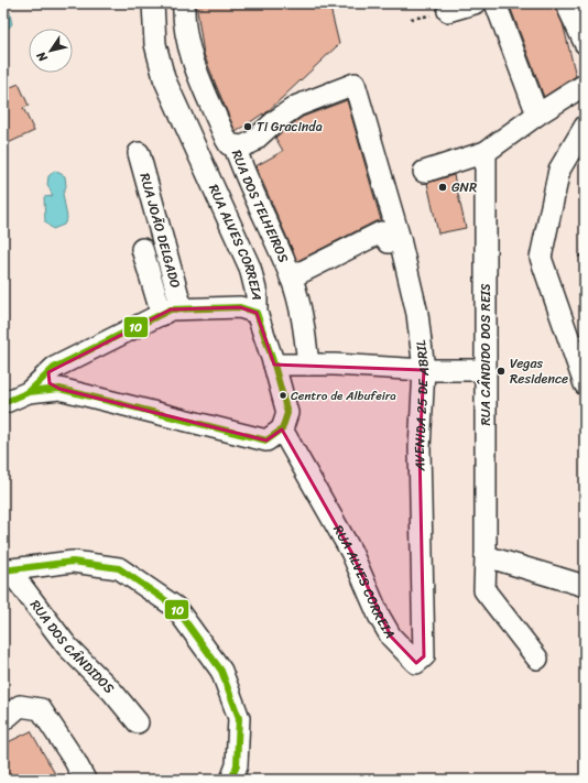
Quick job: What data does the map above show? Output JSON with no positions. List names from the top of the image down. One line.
{"streets":{"street":["RUA DOS TELHEIROS","RUA JOÃO DELGADO","RUA ALVES CORREIA","RUA CÂNDIDO DOS REIS","AVENIDA 25 DE ABRIL","RUA DOS CÂNDIDOS"]},"crossings":[["RUA DOS TELHEIROS","AVENIDA 25 DE ABRIL"],["RUA ALVES CORREIA","AVENIDA 25 DE ABRIL"]],"places":["Ti Gracinda","GNR","Vegas Residence","Centro de Albufeira"],"lines":["transit line 10"],"north":"bottom left"}
